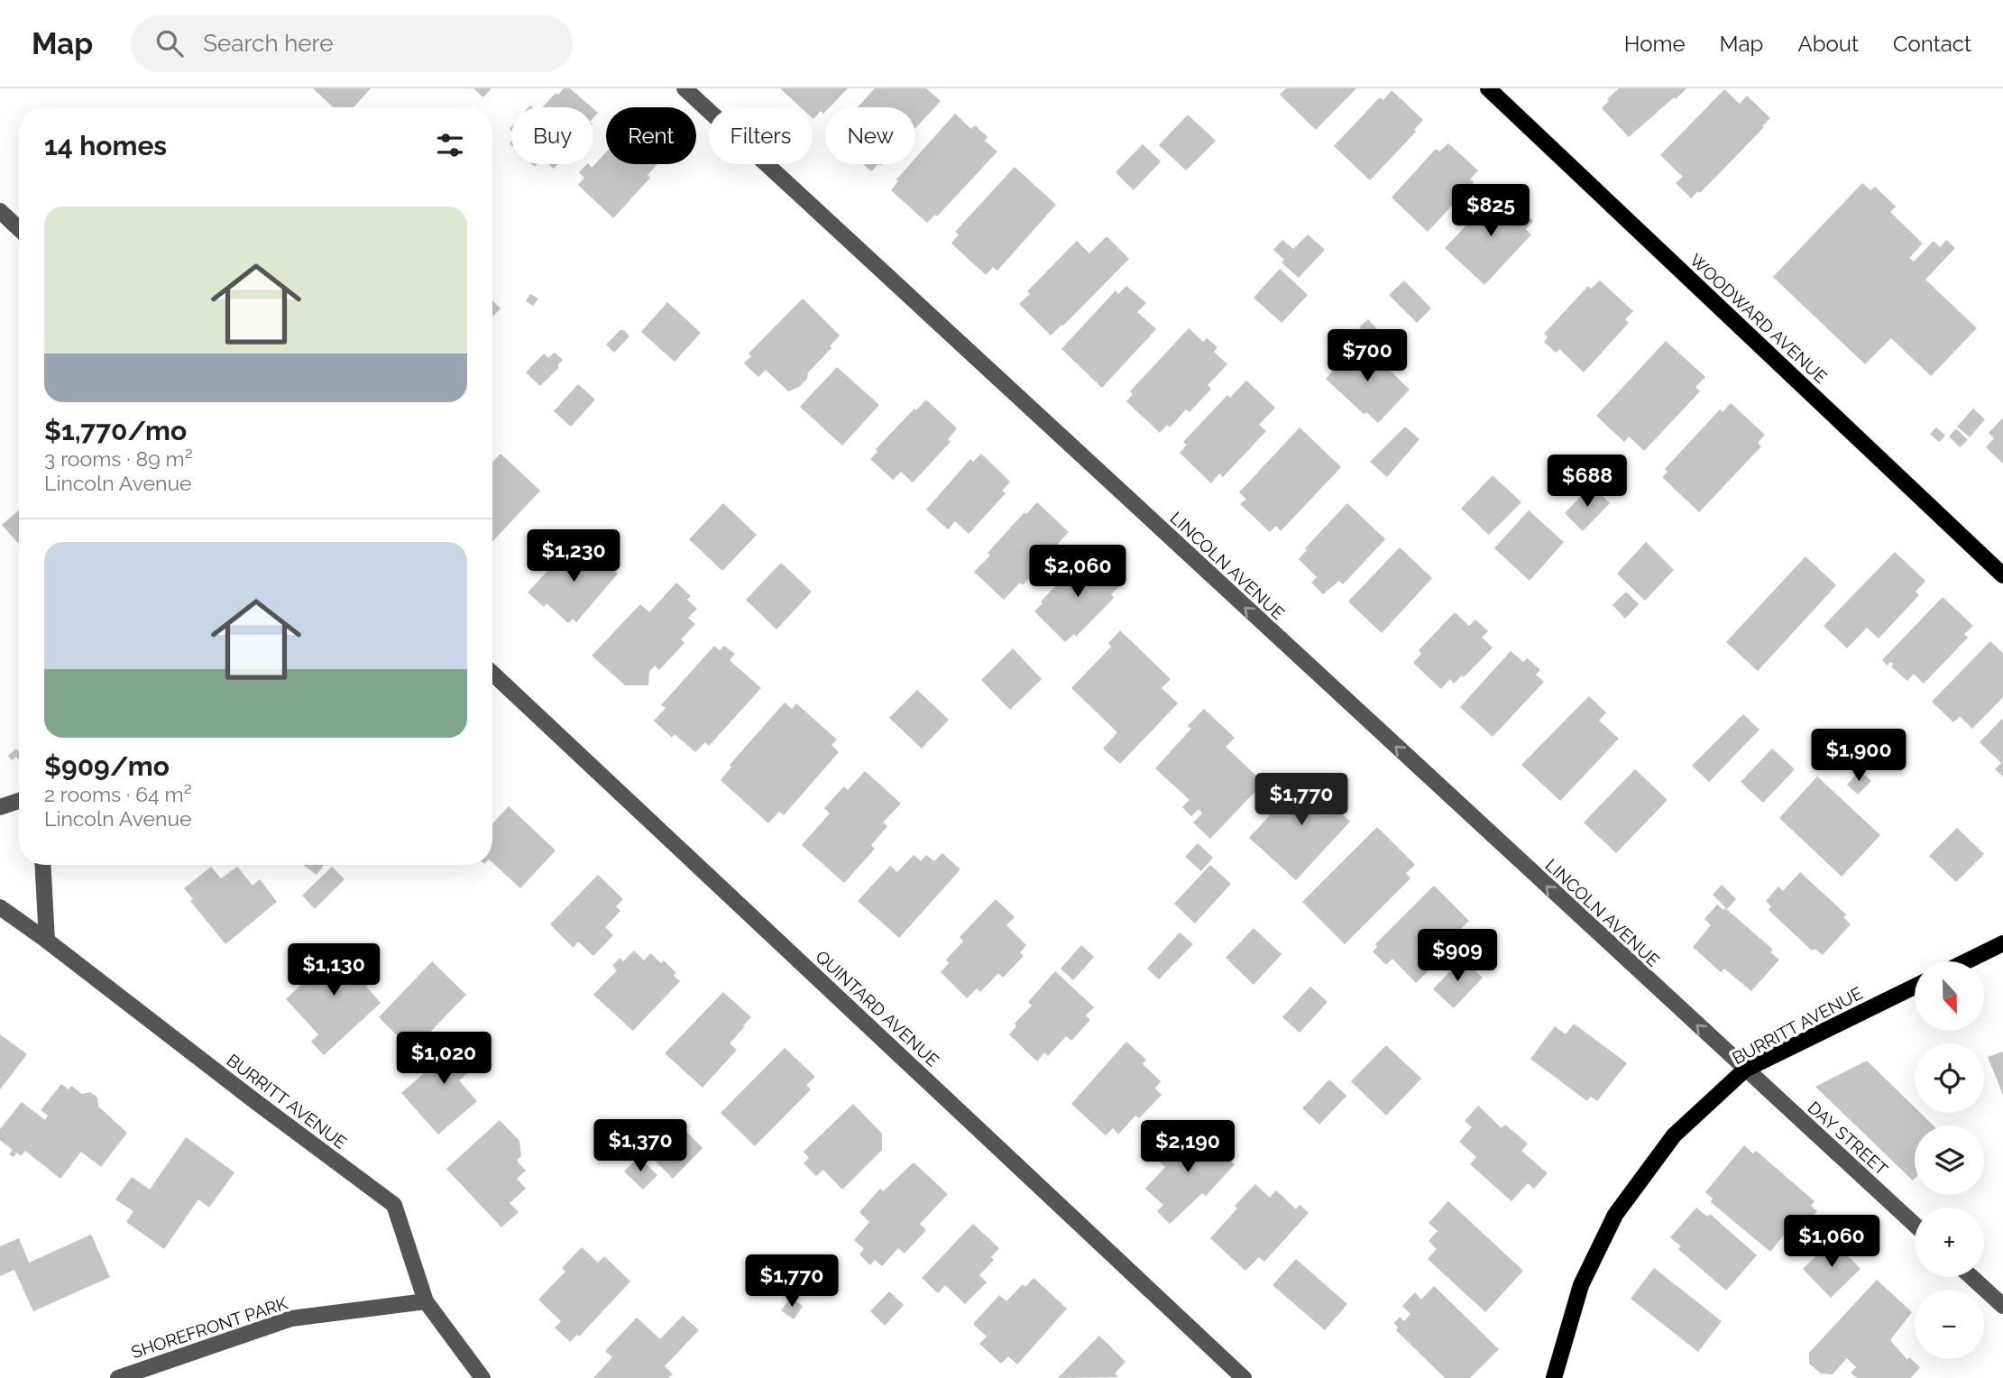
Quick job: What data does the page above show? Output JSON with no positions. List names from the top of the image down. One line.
{"streets":{"main road":["WOODWARD AVENUE","BURRITT AVENUE"],"street":["LINCOLN AVENUE","QUINTARD AVENUE","DAY STREET","SHOREFRONT PARK"]},"crossings":[["LINCOLN AVENUE","BURRITT AVENUE"],["LINCOLN AVENUE","DAY STREET"],["BURRITT AVENUE","DAY STREET"],["BURRITT AVENUE","SHOREFRONT PARK"]],"one_way":["LINCOLN AVENUE"],"north":"bottom","page":{"header":"Map","search":"Search here","nav":["Home","Map","About","Contact"],"chip":["Buy","Rent","Filters","New"],"heading":"14 homes","list":[{"name":"$1,770/mo","note":"3 rooms · 89 m² · Lincoln Avenue"},{"name":"$909/mo","note":"2 rooms · 64 m² · Lincoln Avenue"}],"price":["$825","$700","$688","$1,230","$2,060","$1,900","$1,770","$909","$1,130","$1,020","$1,370","$2,190","$1,060","$1,770"],"map_buttons":["+","−"]}}
